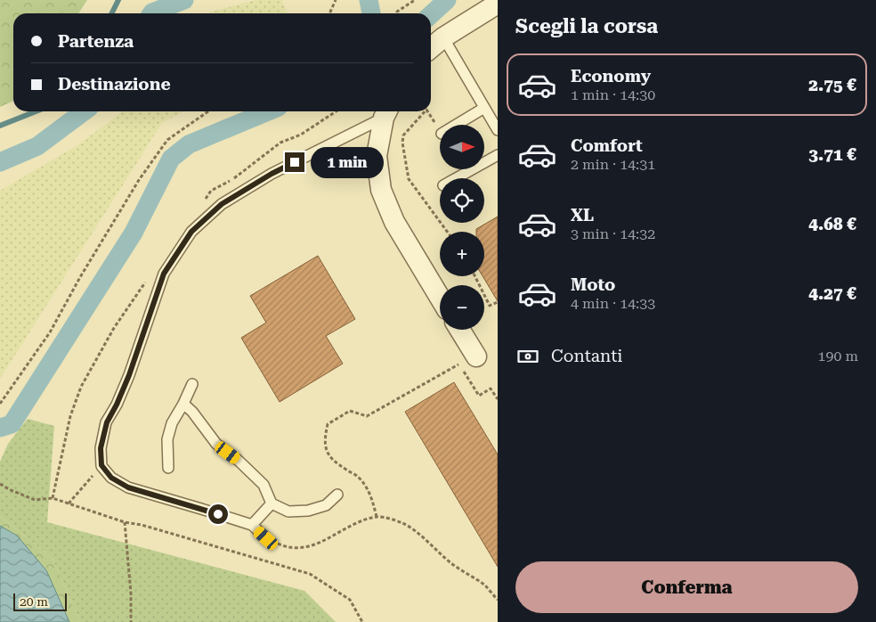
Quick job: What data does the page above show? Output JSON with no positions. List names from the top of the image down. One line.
{"scale_bar":"20 m","north":"right","page":{"heading":"Scegli la corsa","banner":["Partenza","Destinazione"],"list":[{"name":"Economy","note":"1 min · 14:30","value":"2.75 €"},{"name":"Comfort","note":"2 min · 14:31","value":"3.71 €"},{"name":"XL","note":"3 min · 14:32","value":"4.68 €"},{"name":"Moto","note":"4 min · 14:33","value":"4.27 €"}],"map_buttons":["+","−"],"bubble":"1 min","pay":["Contanti","190 m"],"buttons":"Conferma","scale":"20 m"}}
